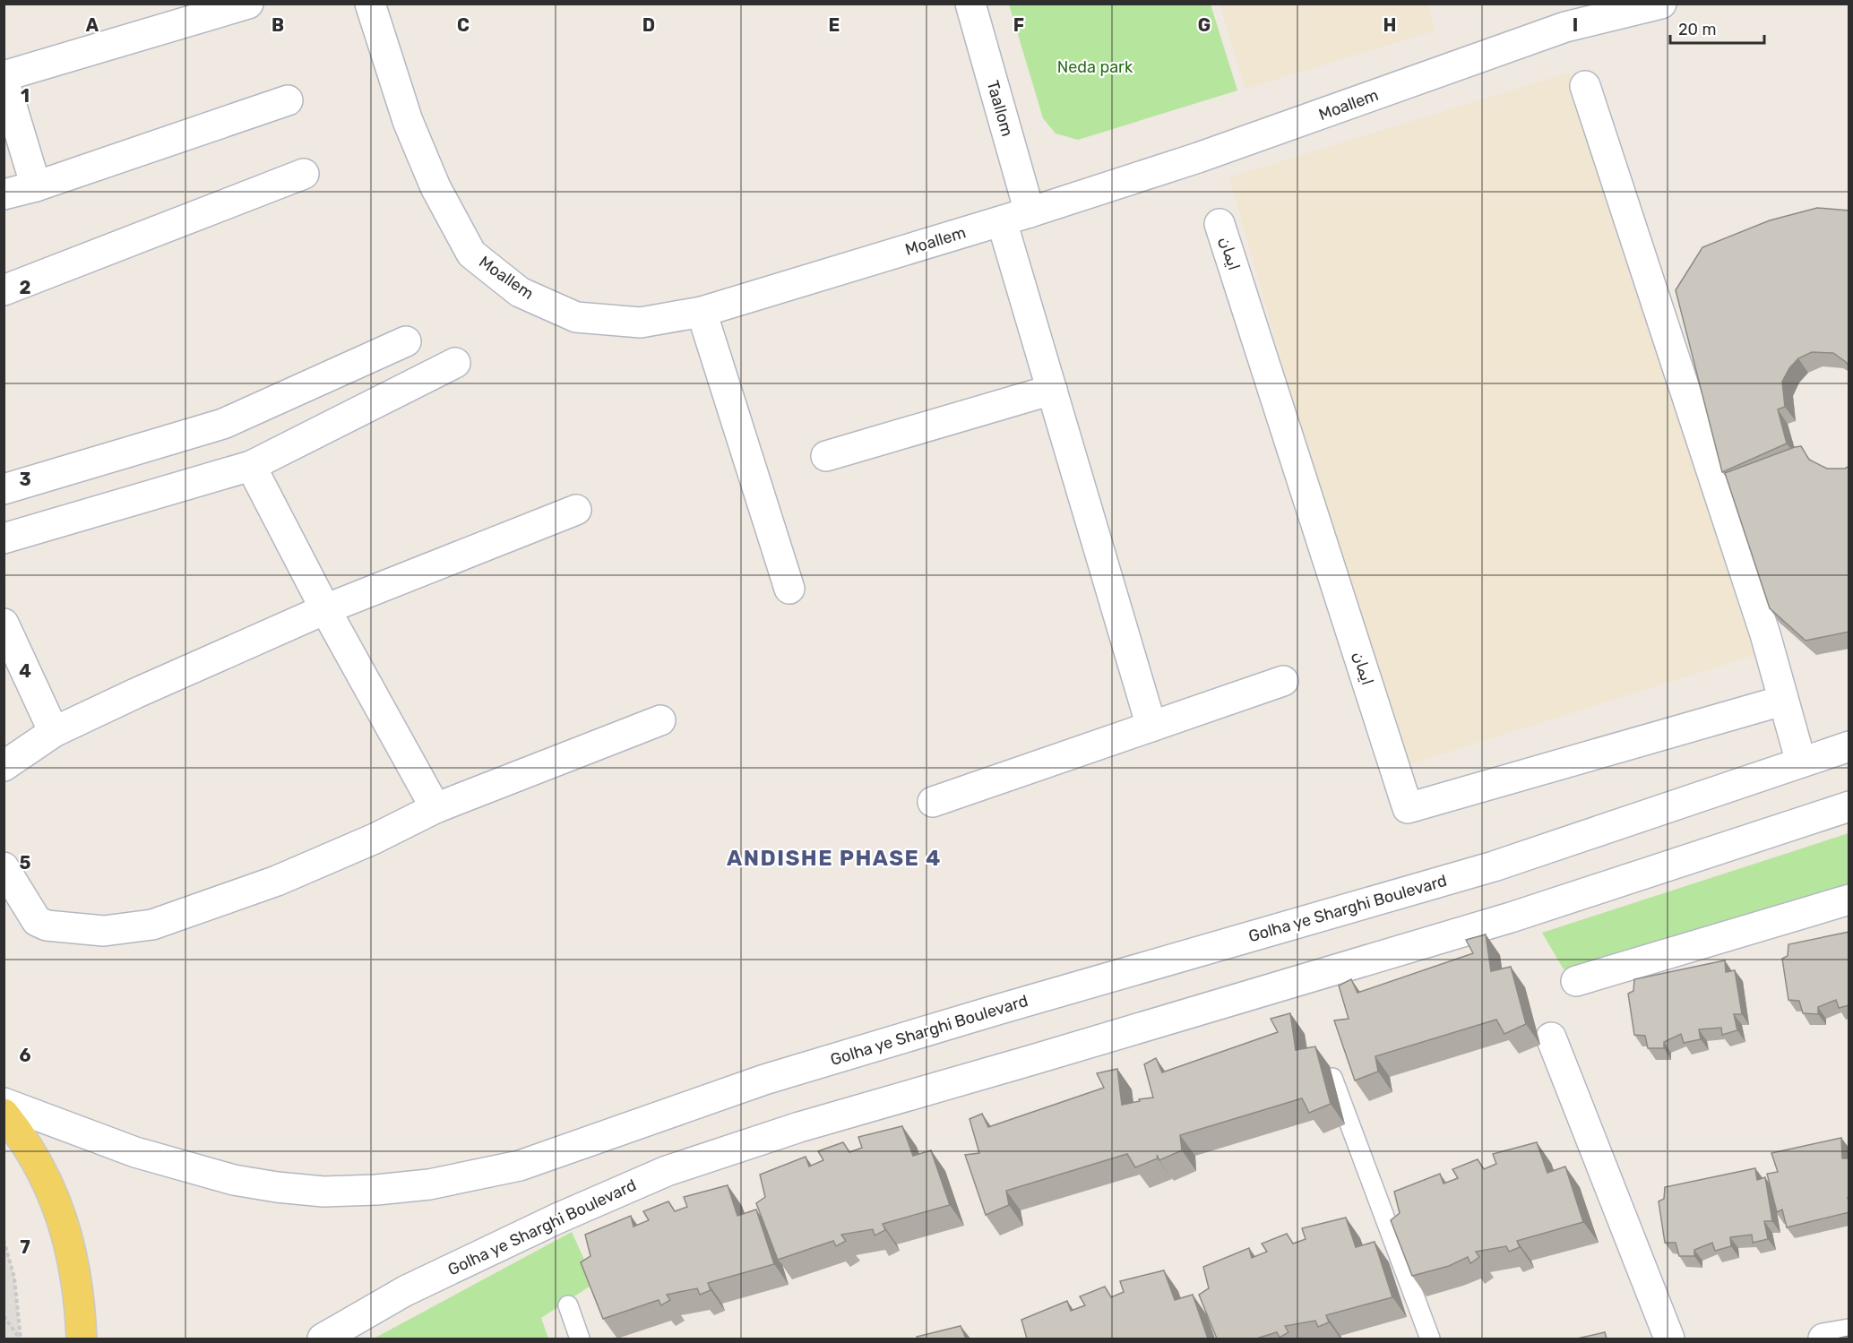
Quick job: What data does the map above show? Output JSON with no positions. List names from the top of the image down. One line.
{"streets":{"street":["Moallem","Taallom","ایمان","Golha ye Sharghi Boulevard"]},"crossings":[["Moallem","Taallom"]],"districts":["ANDISHE PHASE 4"],"parks":["Neda park"],"scale_bar":"20 m","grid":{"columns":["A","B","C","D","E","F","G","H","I"],"rows":["1","2","3","4","5","6","7"]}}
